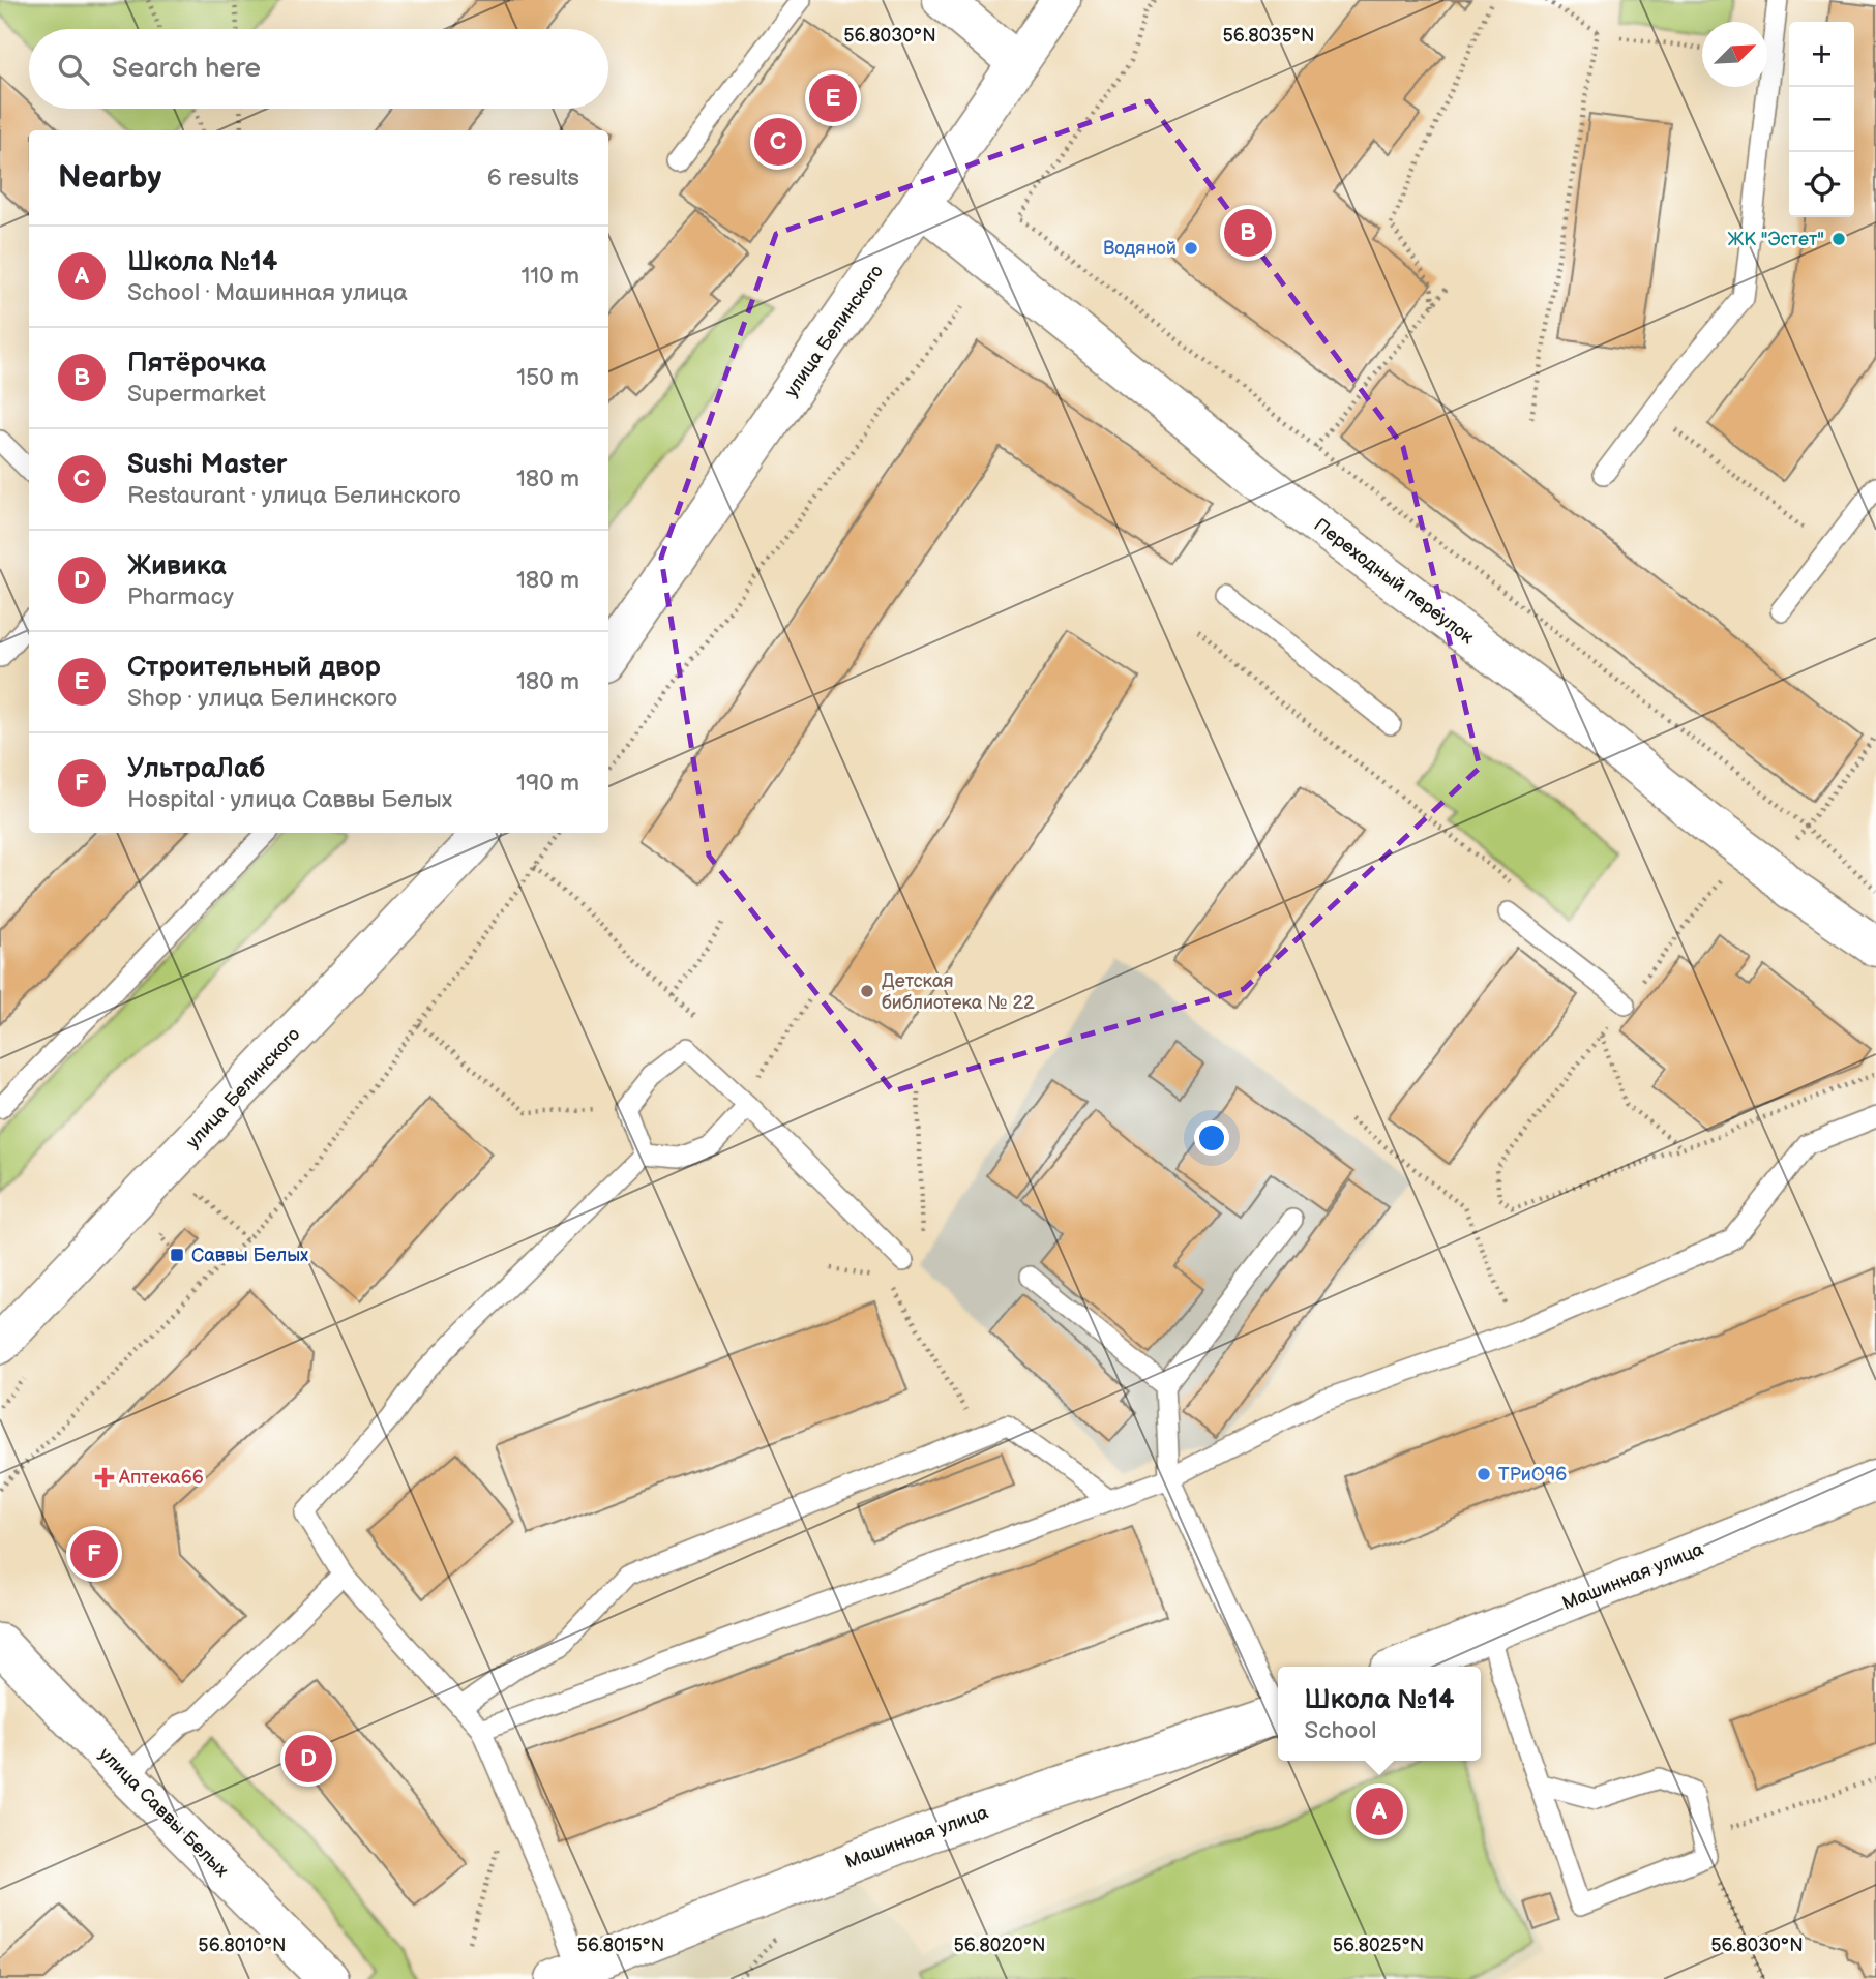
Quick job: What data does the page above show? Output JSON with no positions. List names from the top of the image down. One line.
{"streets":{"street":["улица Белинского","Переходный переулок","Машинная улица","улица Саввы Белых"]},"crossings":[["улица Белинского","Переходный переулок"]],"places":{"other":["ЖК \"Эстет\"","Водяной","Детская библиотека № 22","ТРиО96"],"transit":["Саввы Белых"],"health":["Аптека66"]},"north":"top right","page":{"map_buttons":["+","−"],"search":"Search here","pins":["E","C","B","F","D","A"],"heading":["Nearby","6 results"],"list":[{"mark":"A","name":"Школа №14","note":"School · Машинная улица","value":"110 m"},{"mark":"B","name":"Пятёрочка","note":"Supermarket","value":"150 m"},{"mark":"C","name":"Sushi Master","note":"Restaurant · улица Белинского","value":"180 m"},{"mark":"D","name":"Живика","note":"Pharmacy","value":"180 m"},{"mark":"E","name":"Строительный двор","note":"Shop · улица Белинского","value":"180 m"},{"mark":"F","name":"УльтраЛаб","note":"Hospital · улица Саввы Белых","value":"190 m"}],"popup":["Школа №14","School"]},"coordinates":["56.8030°N","56.8035°N","56.8010°N","56.8015°N","56.8020°N","56.8025°N"]}
